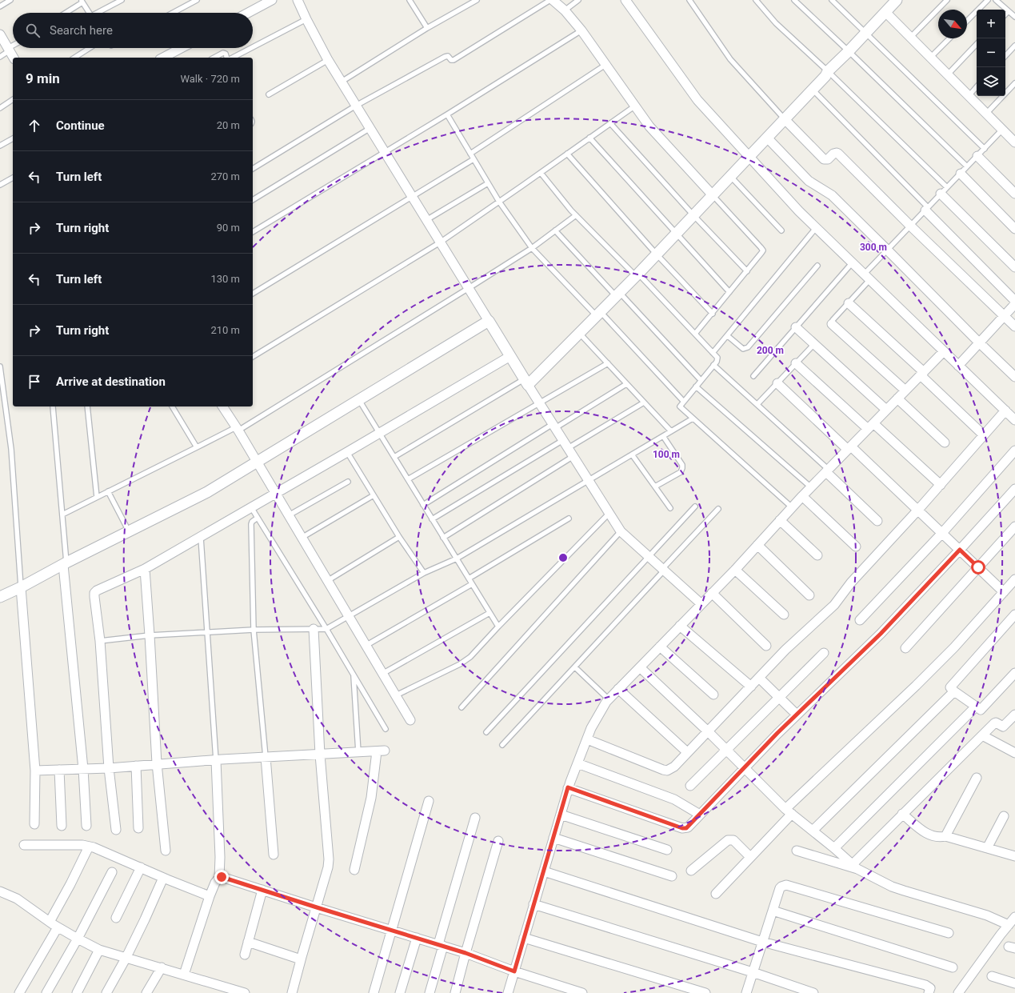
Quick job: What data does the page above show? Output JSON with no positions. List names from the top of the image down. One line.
{"north":"bottom right","page":{"map_buttons":["+","−"],"search":"Search here","heading":["9 min","Walk · 720 m"],"list":[["Continue","20 m"],["Turn left","270 m"],["Turn right","90 m"],["Turn left","130 m"],["Turn right","210 m"],"Arrive at destination"]},"rings":["300 m","200 m","100 m"]}
